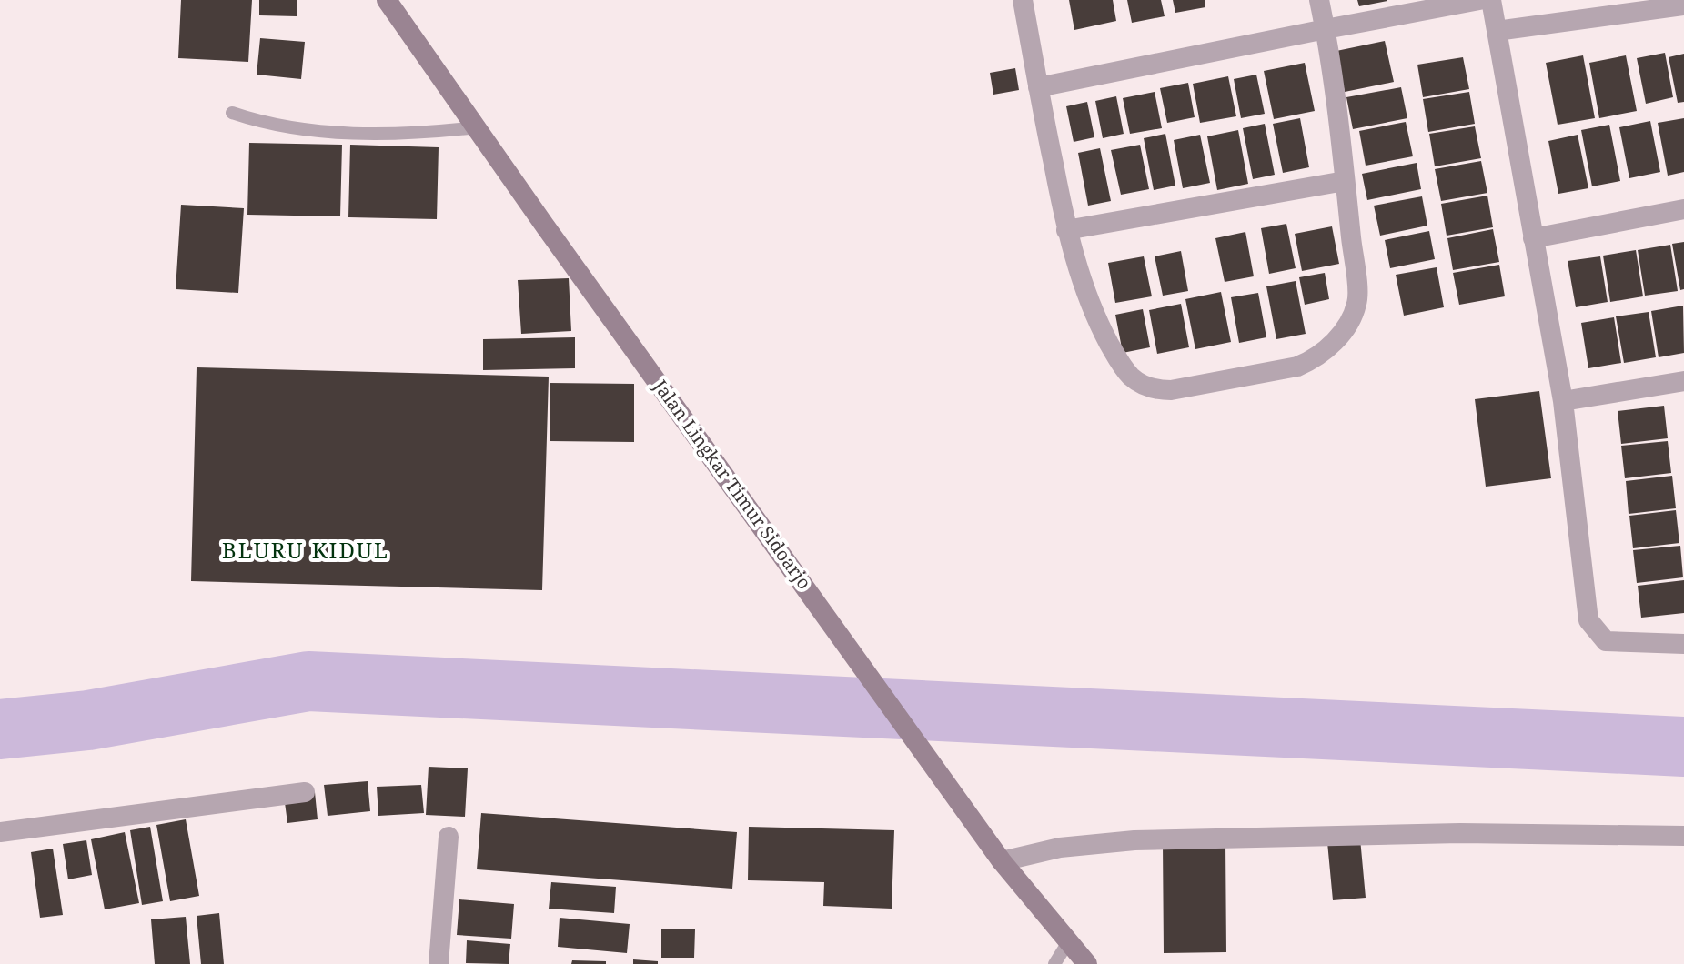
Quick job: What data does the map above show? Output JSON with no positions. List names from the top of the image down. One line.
{"streets":{"main road":["Jalan Lingkar Timur Sidoarjo"]},"districts":["BLURU KIDUL"]}
